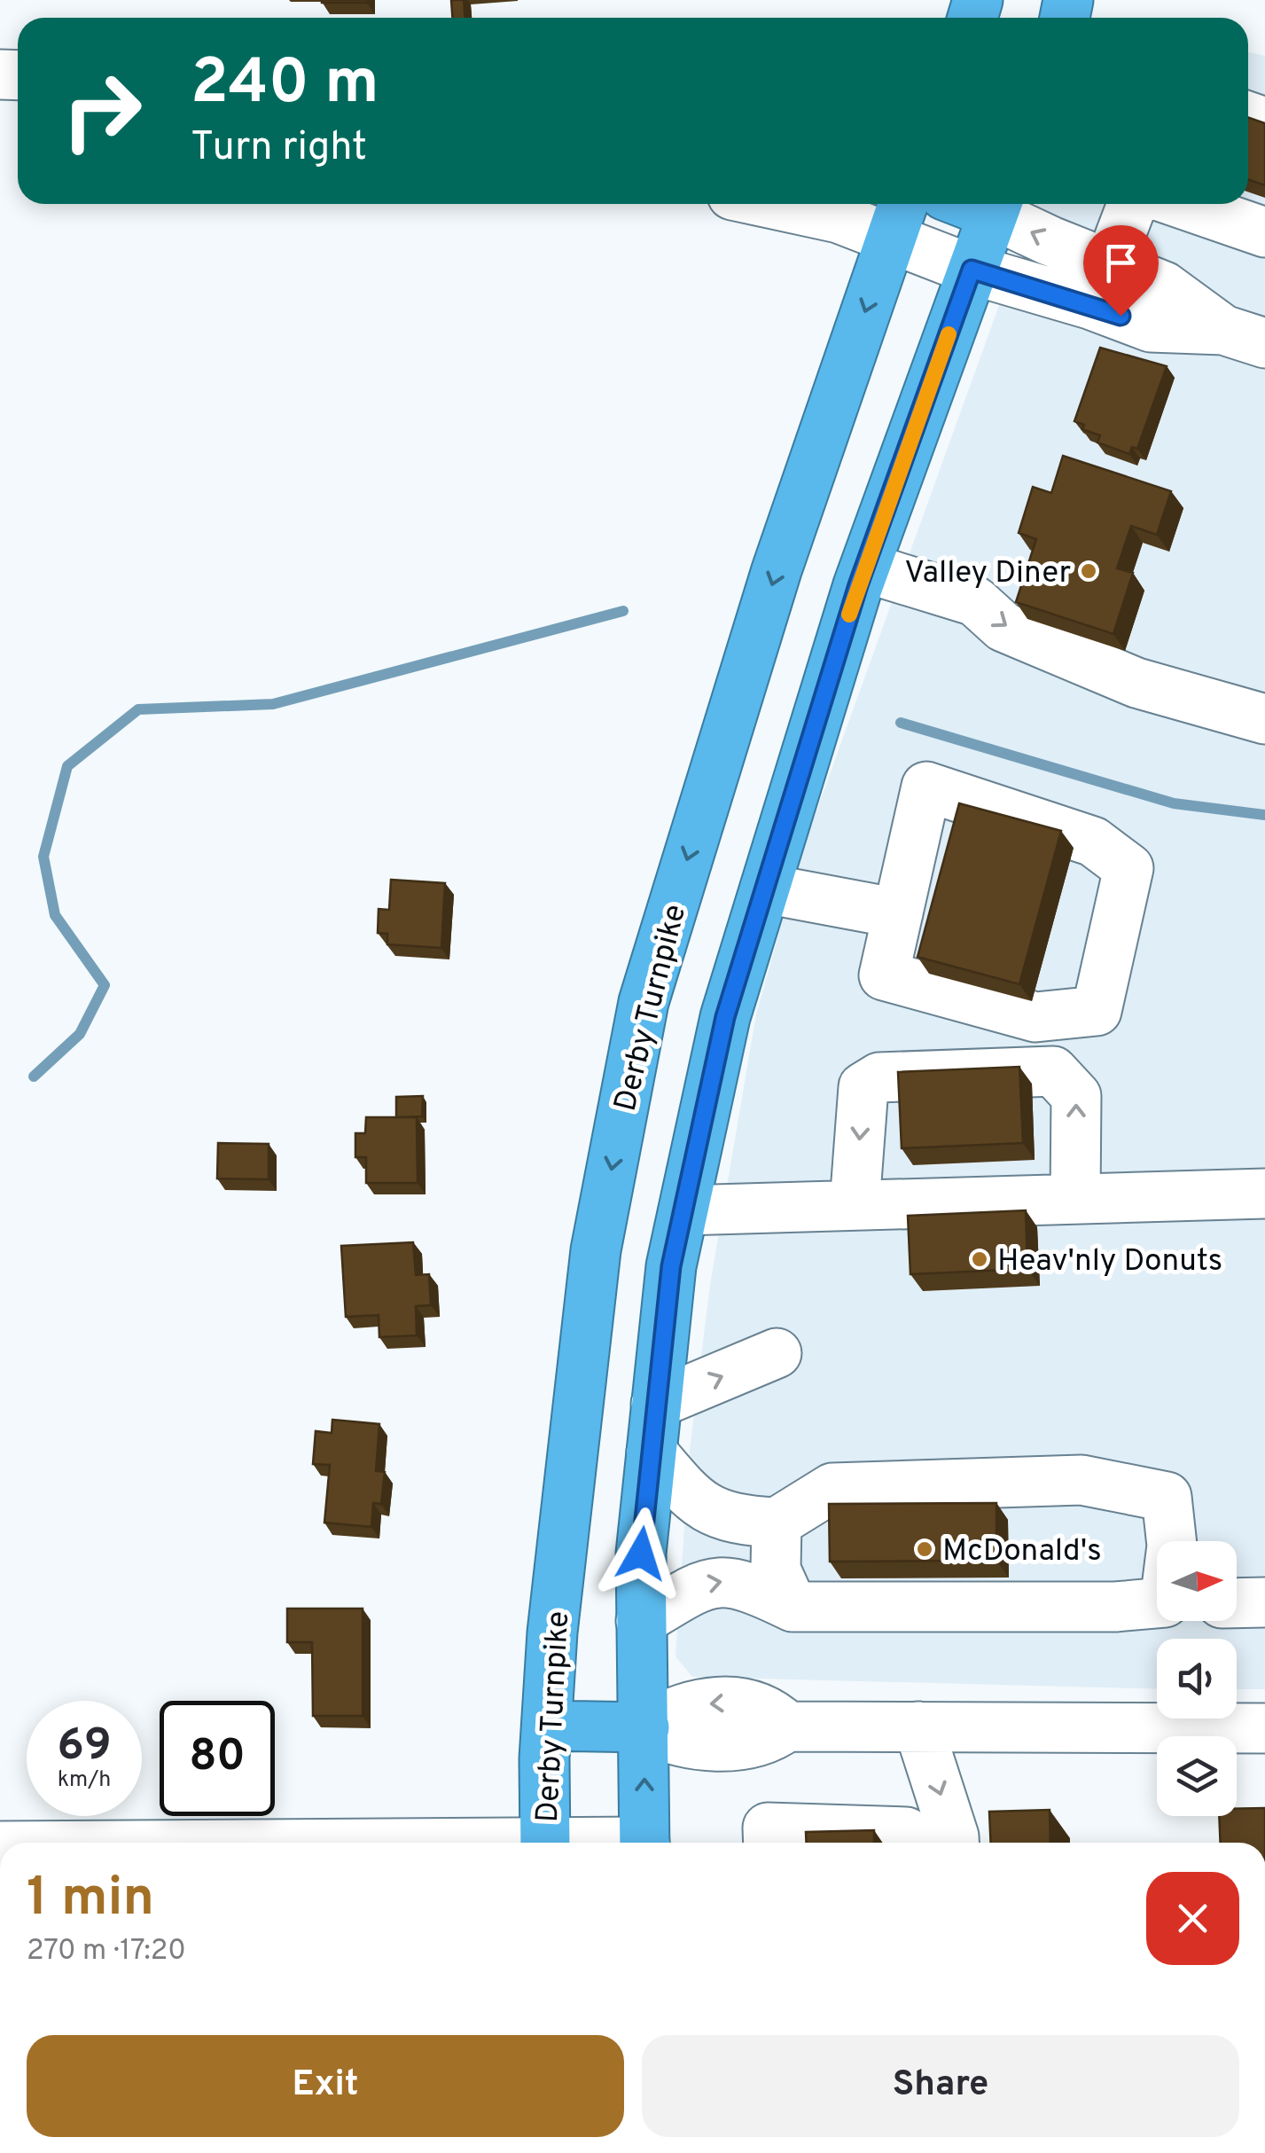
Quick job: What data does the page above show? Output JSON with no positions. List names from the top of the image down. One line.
{"streets":{"highway":["Derby Turnpike"]},"places":["Valley Diner","Heav'nly Donuts","McDonald's"],"north":"right","page":{"turn":["240 m","Turn right"],"speed":"69 km/h","limit":"80","heading":["1 min","270 m · 17:20"],"buttons":["Exit","Share"]}}
